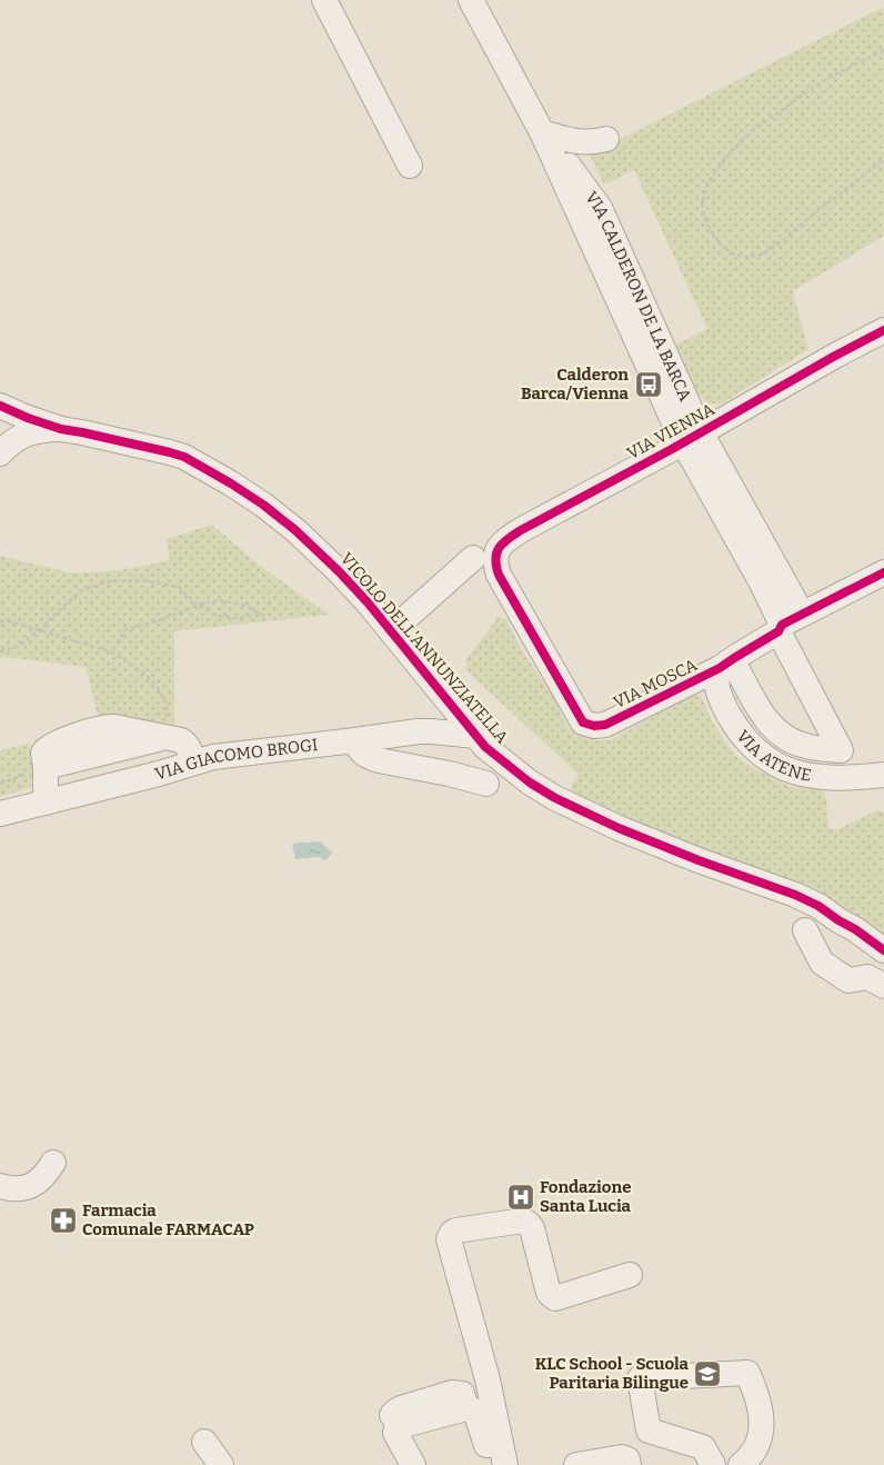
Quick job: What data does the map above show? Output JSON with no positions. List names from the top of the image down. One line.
{"streets":{"street":["VIA CALDERON DE LA BARCA","VIA VIENNA","VICOLO DELL'ANNUNZIATELLA","VIA MOSCA","VIA ATENE","VIA GIACOMO BROGI"]},"crossings":[["VIA CALDERON DE LA BARCA","VIA VIENNA"],["VIA CALDERON DE LA BARCA","VIA MOSCA"],["VIA CALDERON DE LA BARCA","VIA ATENE"],["VIA VIENNA","VIA MOSCA"],["VICOLO DELL'ANNUNZIATELLA","VIA GIACOMO BROGI"],["VIA MOSCA","VIA ATENE"]],"places":{"bus stop":["Calderon Barca/Vienna"],"hospital":["Fondazione Santa Lucia"],"pharmacy":["Farmacia Comunale FARMACAP"],"school or university":["KLC School - Scuola Paritaria Bilingue"]}}
